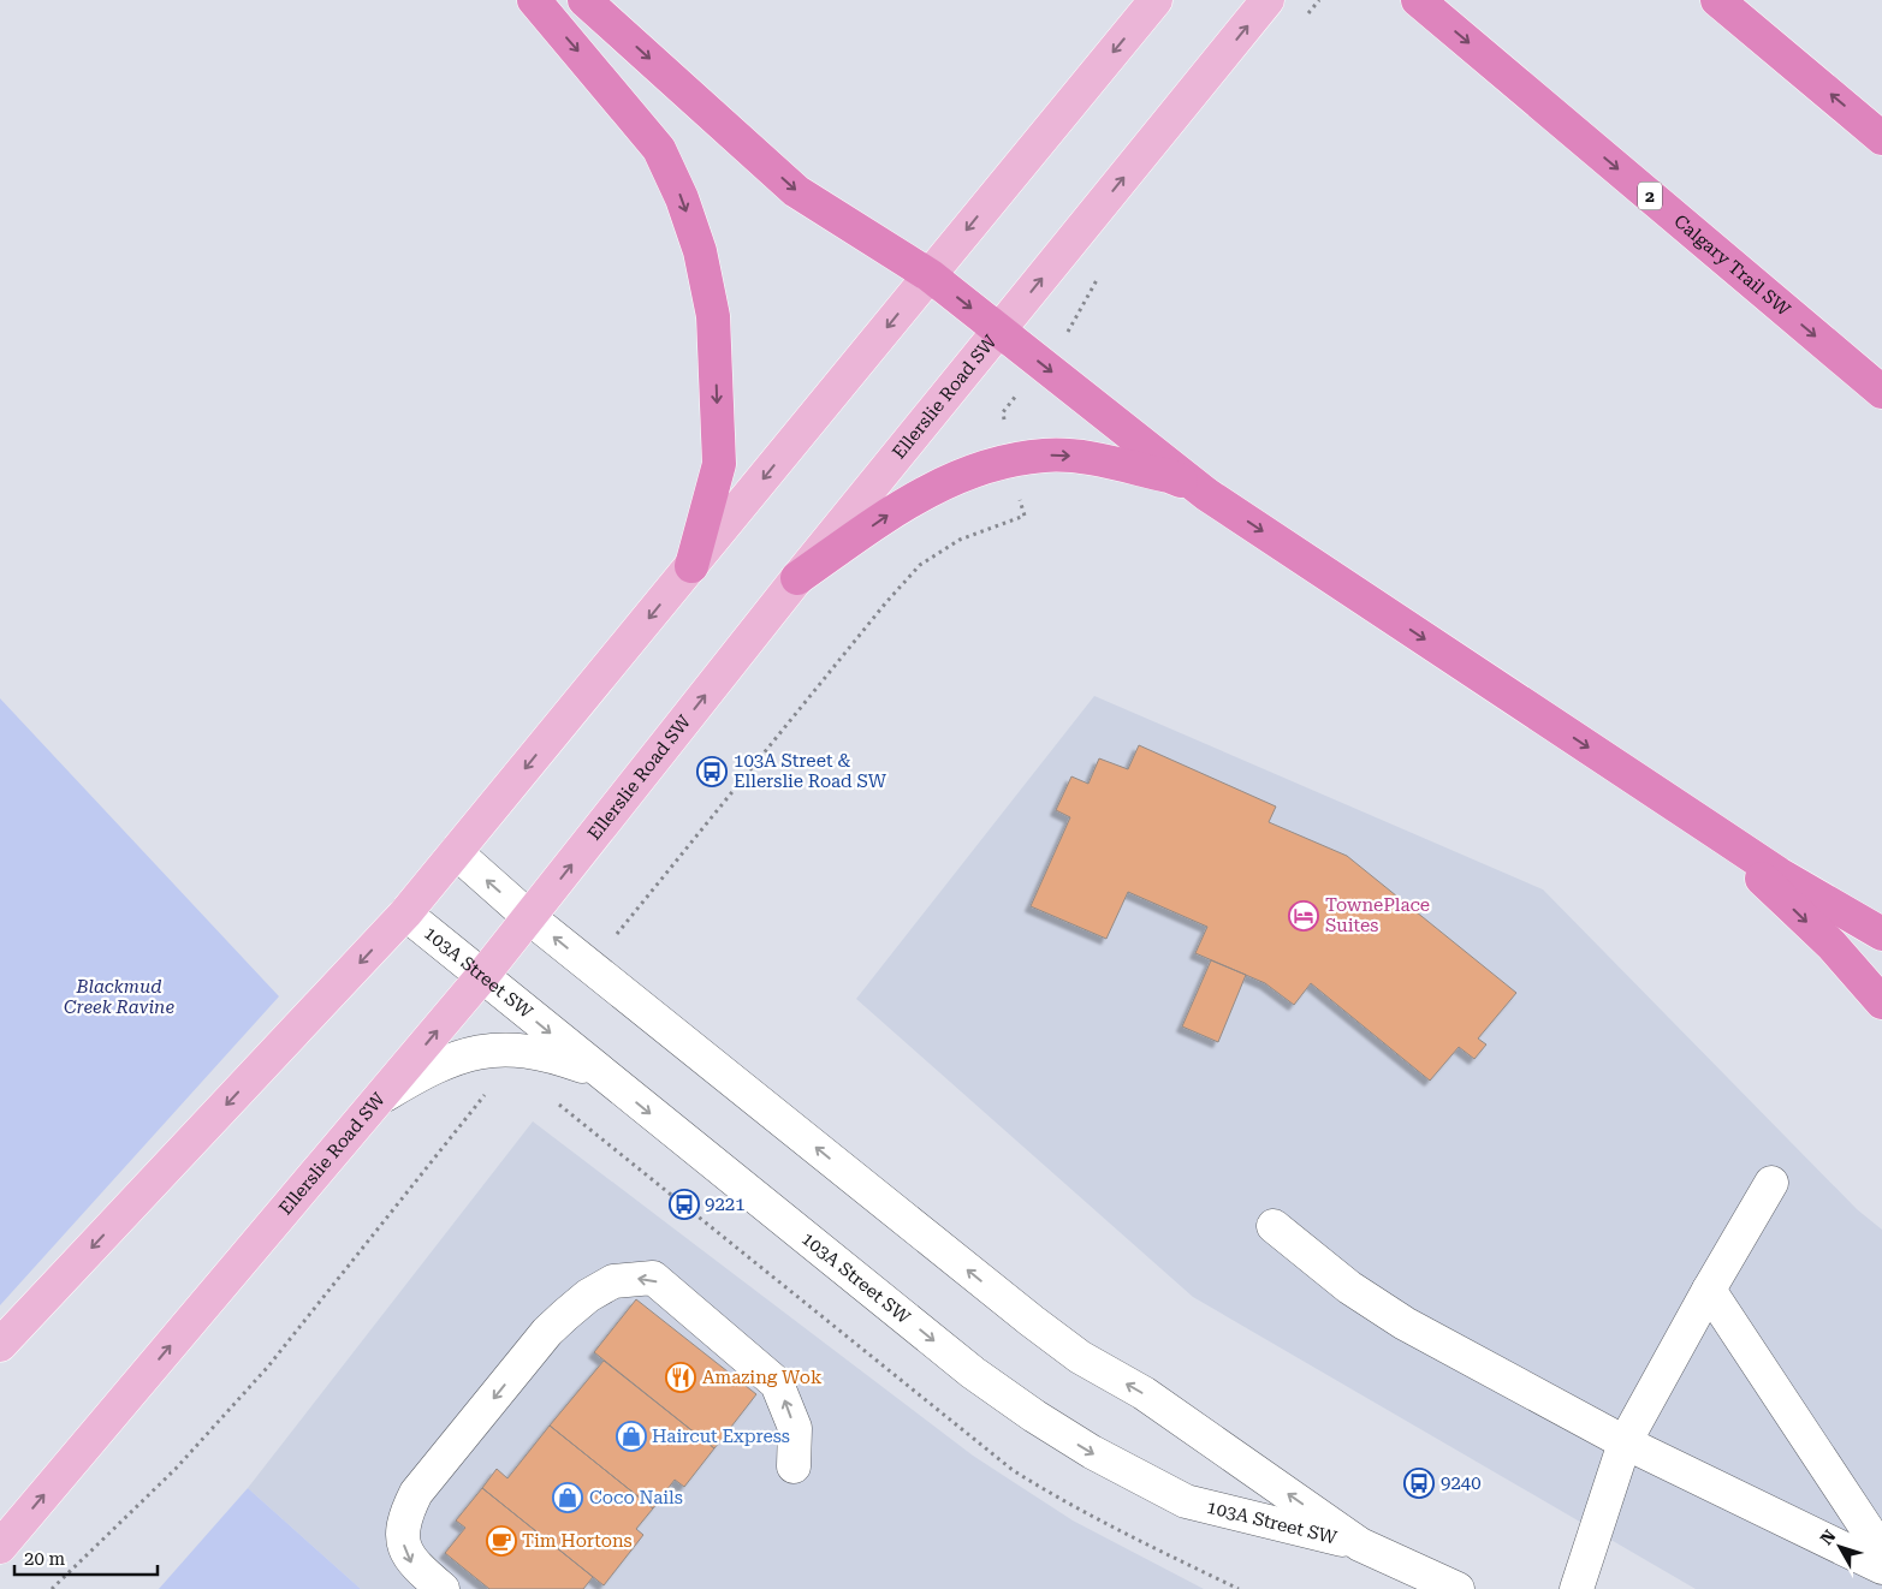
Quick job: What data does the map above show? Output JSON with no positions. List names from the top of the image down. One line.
{"streets":{"highway":["2","Calgary Trail SW"],"main road":["Ellerslie Road SW"],"street":["103A Street SW"]},"crossings":[["Ellerslie Road SW","103A Street SW"]],"parks":["Blackmud Creek Ravine"],"places":{"bus stop":["103A Street & Ellerslie Road SW","9221","9240"],"hotel":["TownePlace Suites"],"restaurant":["Amazing Wok"],"shop":["Haircut Express","Coco Nails"],"cafe":["Tim Hortons"]},"scale_bar":"20 m","north":"top left"}
